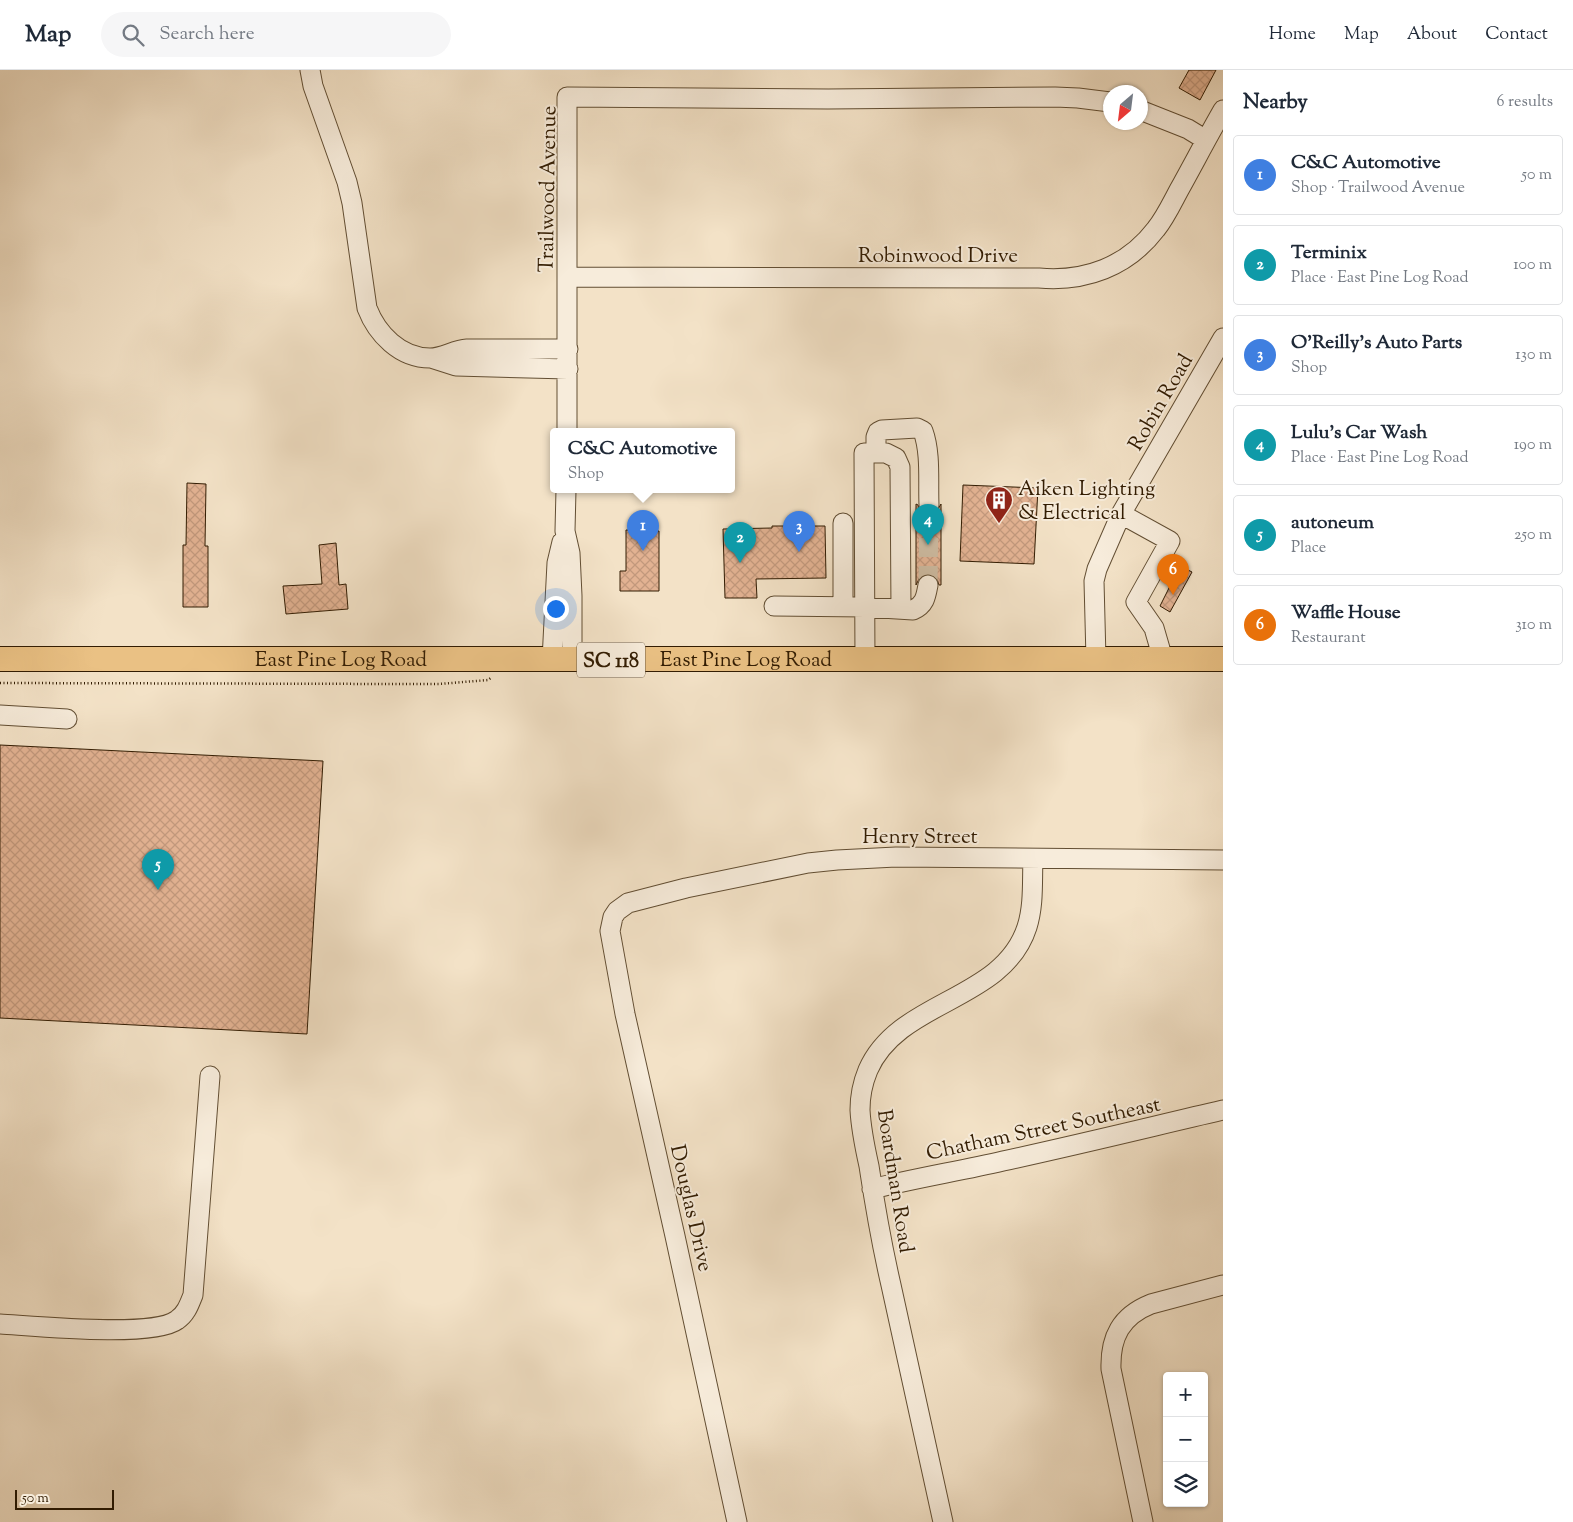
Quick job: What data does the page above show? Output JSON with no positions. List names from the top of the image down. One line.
{"streets":{"main road":["East Pine Log Road","SC 118"],"street":["Trailwood Avenue","Robinwood Drive","Robin Road","Henry Street","Chatham Street Southeast","Boardman Road","Douglas Drive"]},"crossings":[["Trailwood Avenue","Robinwood Drive"],["Robin Road","East Pine Log Road"],["Henry Street","Boardman Road"],["Henry Street","Douglas Drive"],["Chatham Street Southeast","Boardman Road"]],"places":{"building":["Aiken Lighting & Electrical"]},"scale_bar":"50 m","north":"bottom left","page":{"header":"Map","search":"Search here","nav":["Home","Map","About","Contact"],"heading":["Nearby","6 results"],"list":[{"mark":"1","name":"C&C Automotive","note":"Shop · Trailwood Avenue","value":"50 m"},{"mark":"2","name":"Terminix","note":"Place · East Pine Log Road","value":"100 m"},{"mark":"3","name":"O'Reilly's Auto Parts","note":"Shop","value":"130 m"},{"mark":"4","name":"Lulu's Car Wash","note":"Place · East Pine Log Road","value":"190 m"},{"mark":"5","name":"autoneum","note":"Place","value":"250 m"},{"mark":"6","name":"Waffle House","note":"Restaurant","value":"310 m"}],"popup":["C&C Automotive","Shop"],"pins":["4","1","3","2","6","5"],"map_buttons":["+","−"],"scale":"50 m"}}
